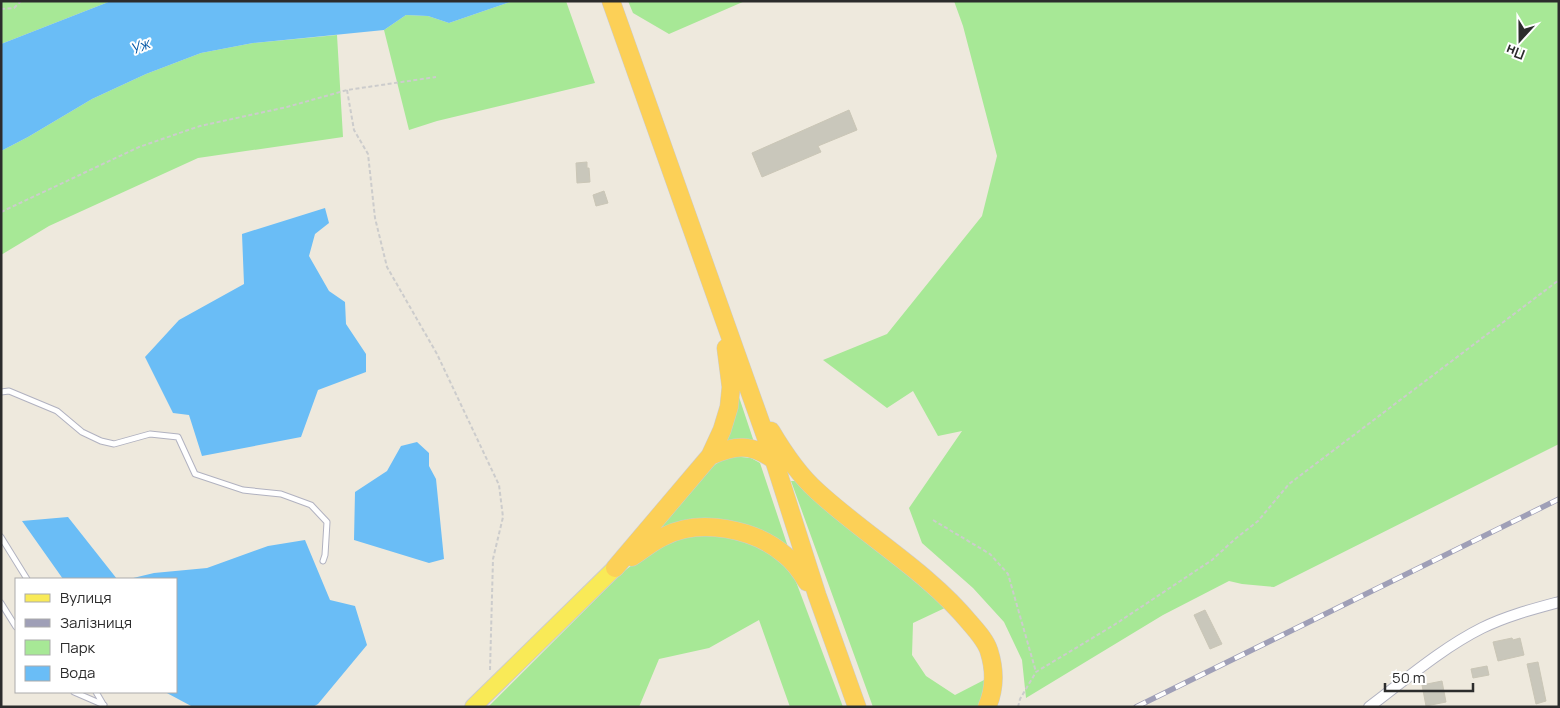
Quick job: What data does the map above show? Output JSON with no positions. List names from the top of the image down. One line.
{"water":["Уж"],"legend":["Вулиця","Залізниця","Парк","Вода"],"scale_bar":"50 m","north":"bottom"}
